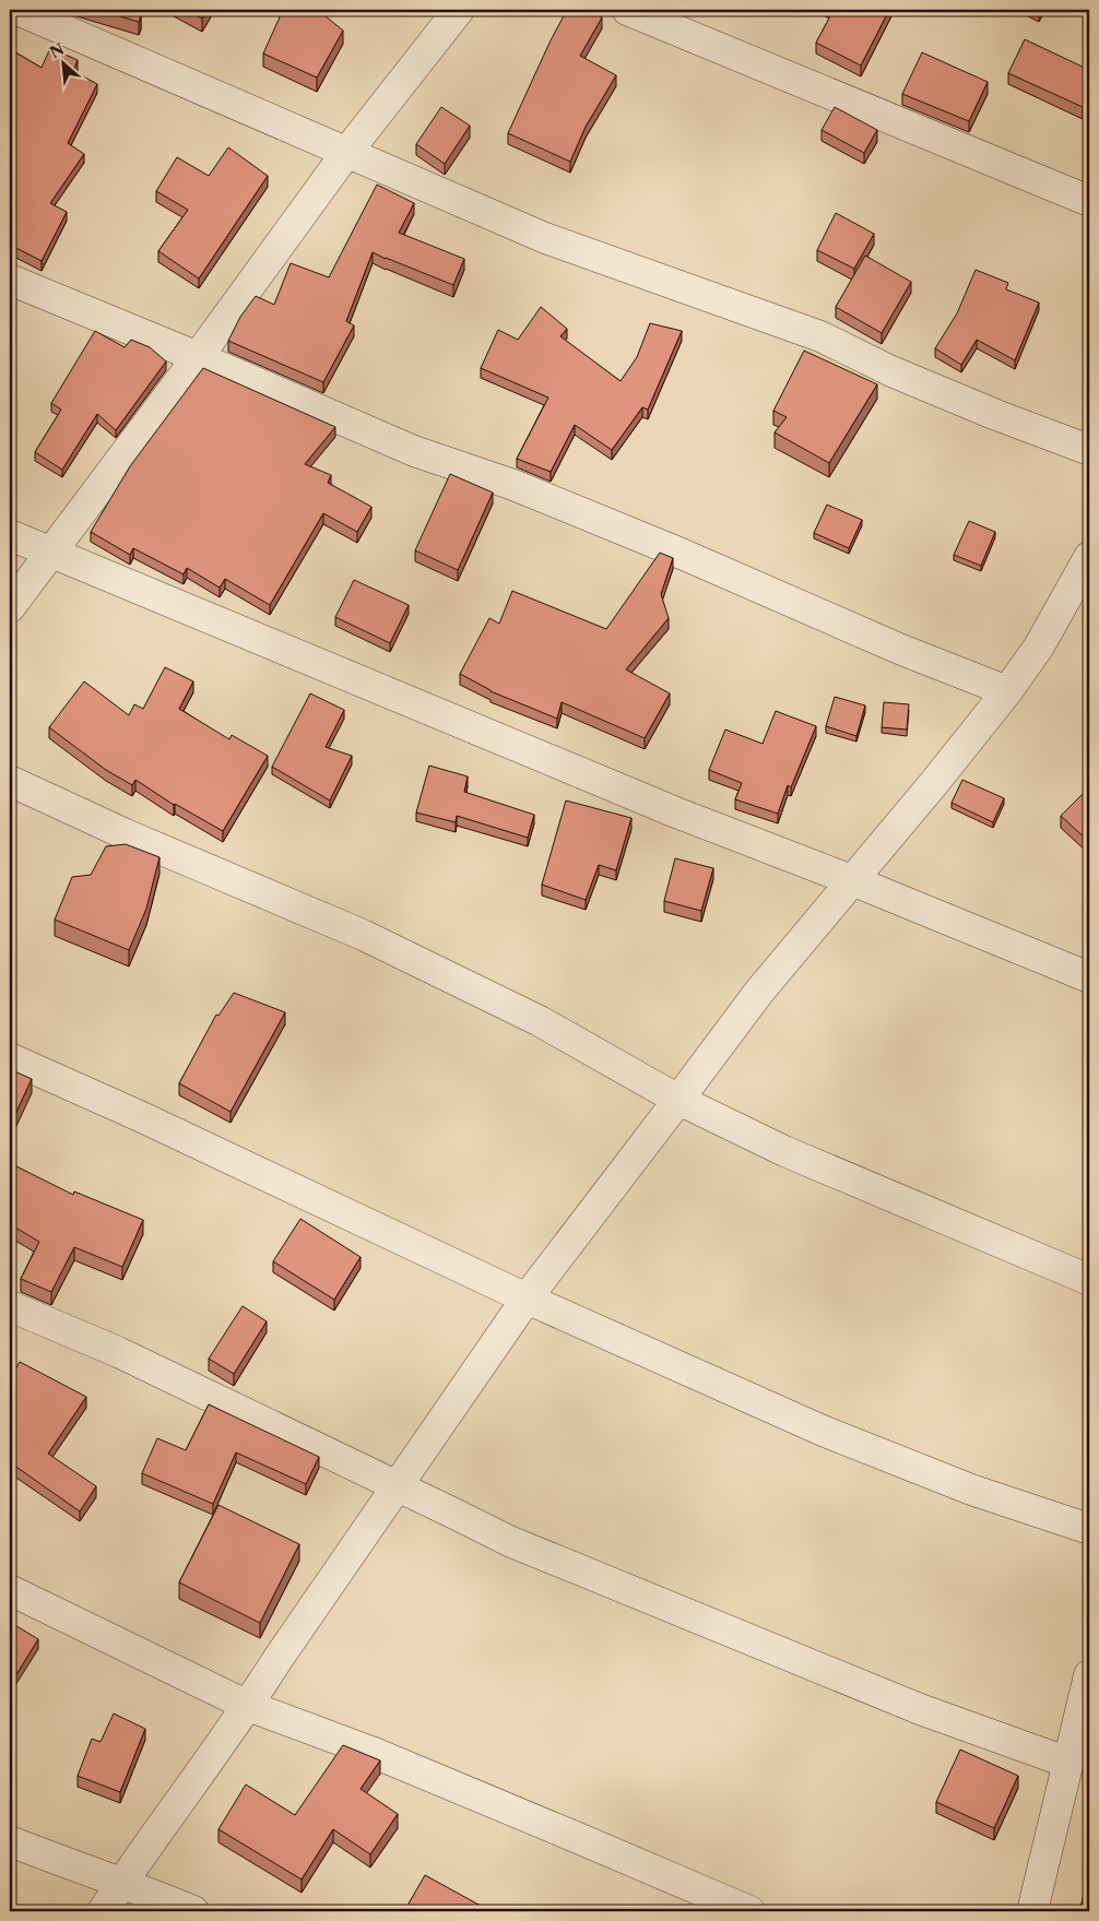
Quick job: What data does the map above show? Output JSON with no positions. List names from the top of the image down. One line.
{"north":"top left"}
